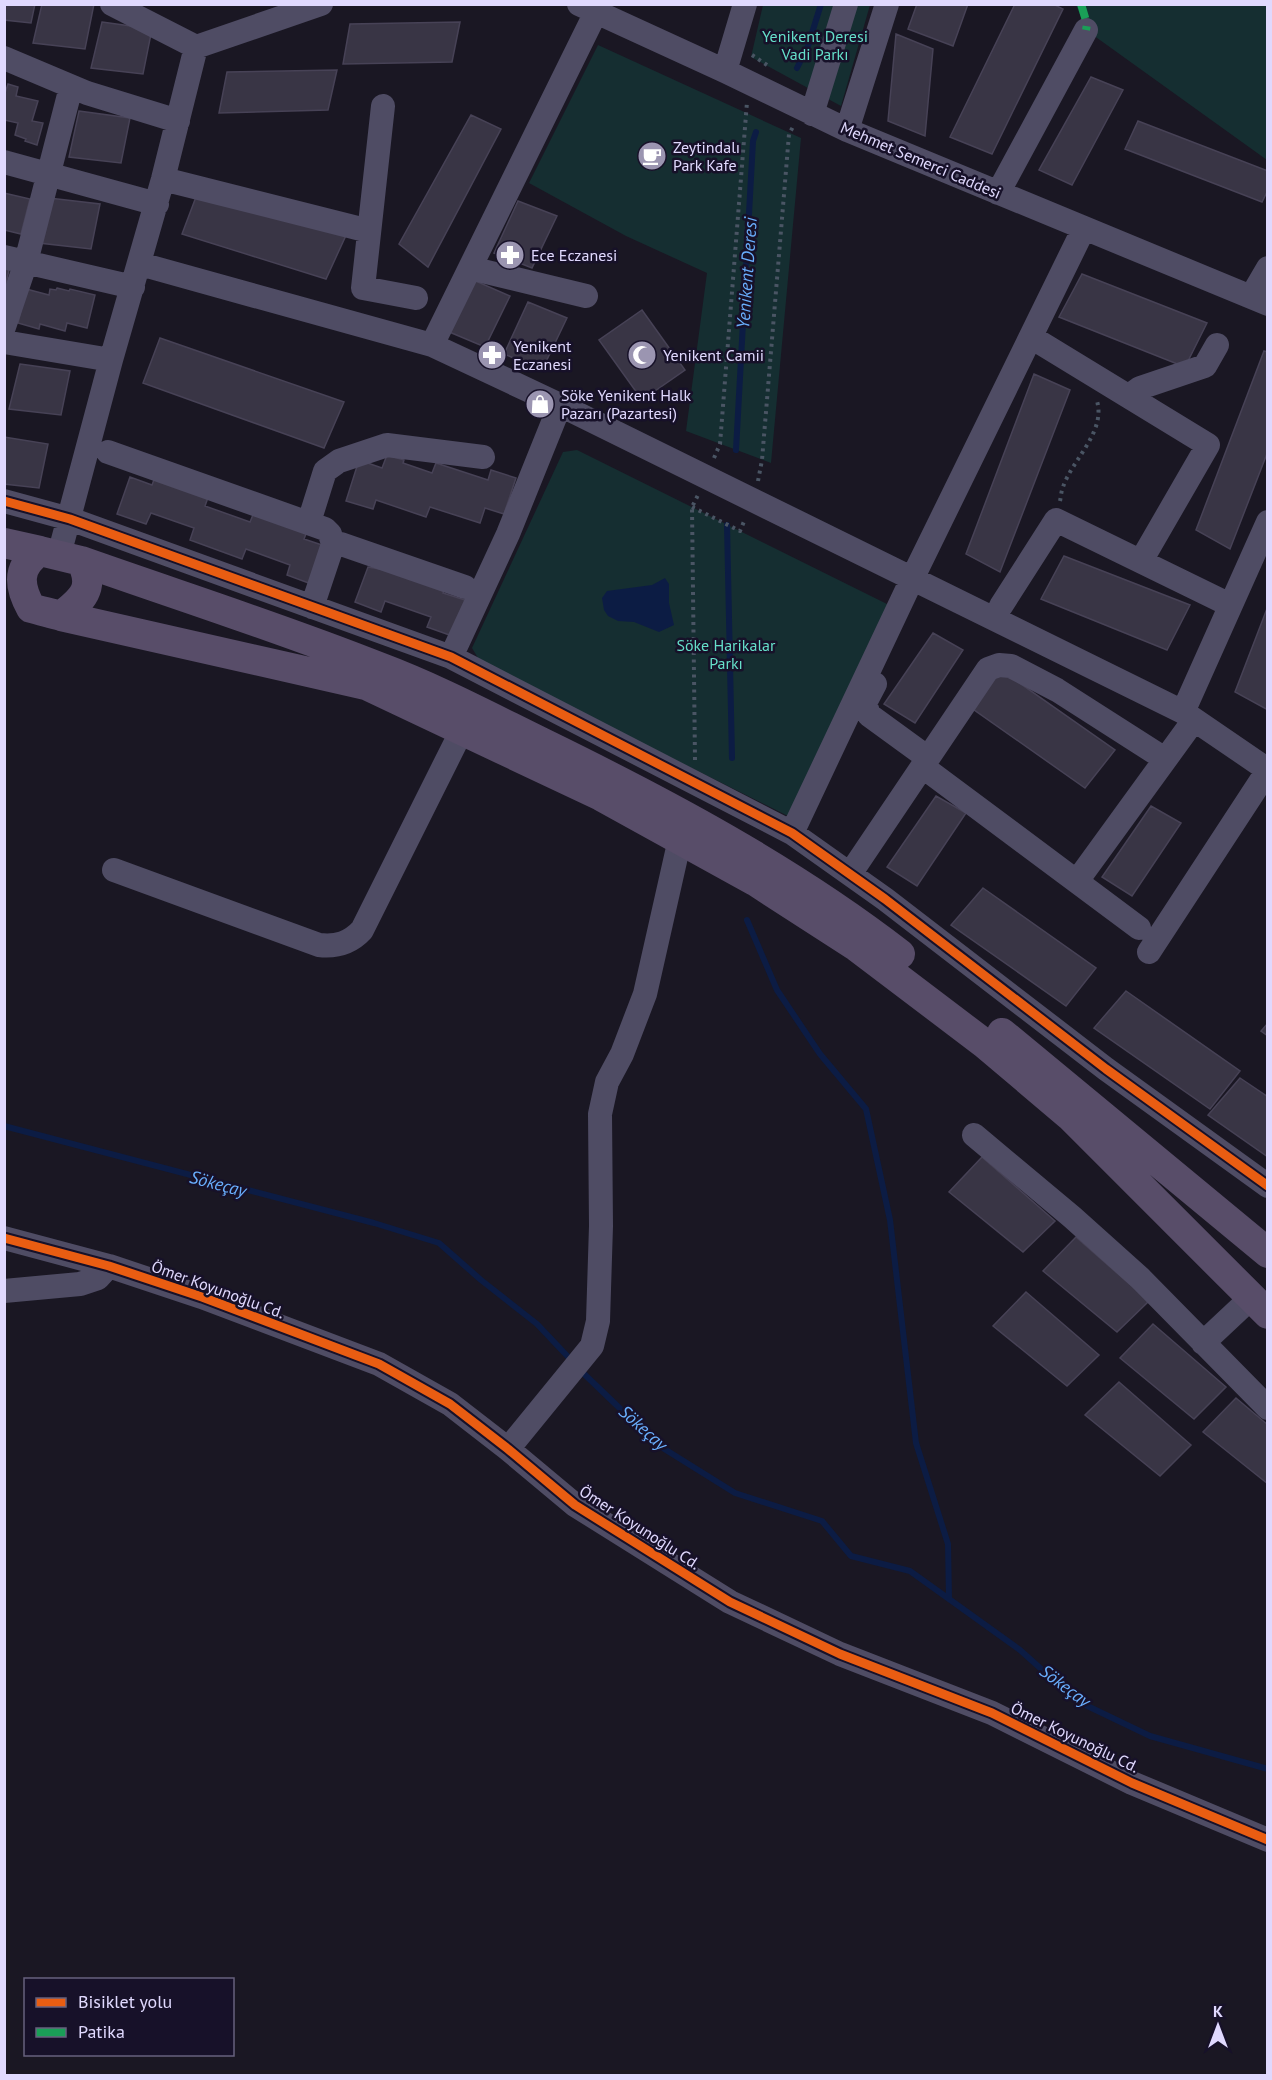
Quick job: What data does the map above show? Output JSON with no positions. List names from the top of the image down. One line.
{"streets":{"street":["Mehmet Semerci Caddesi","Ömer Koyunoğlu Cd."]},"water":["Yenikent Deresi","Sökeçay"],"parks":["Yenikent Deresi Vadi Parkı","Söke Harikalar Parkı"],"places":{"cafe":["Zeytindalı Park Kafe"],"pharmacy":["Ece Eczanesi","Yenikent Eczanesi"],"mosque":["Yenikent Camii"],"shop":["Söke Yenikent Halk Pazarı (Pazartesi)"]},"legend":["Bisiklet yolu","Patika"],"north":"top"}
